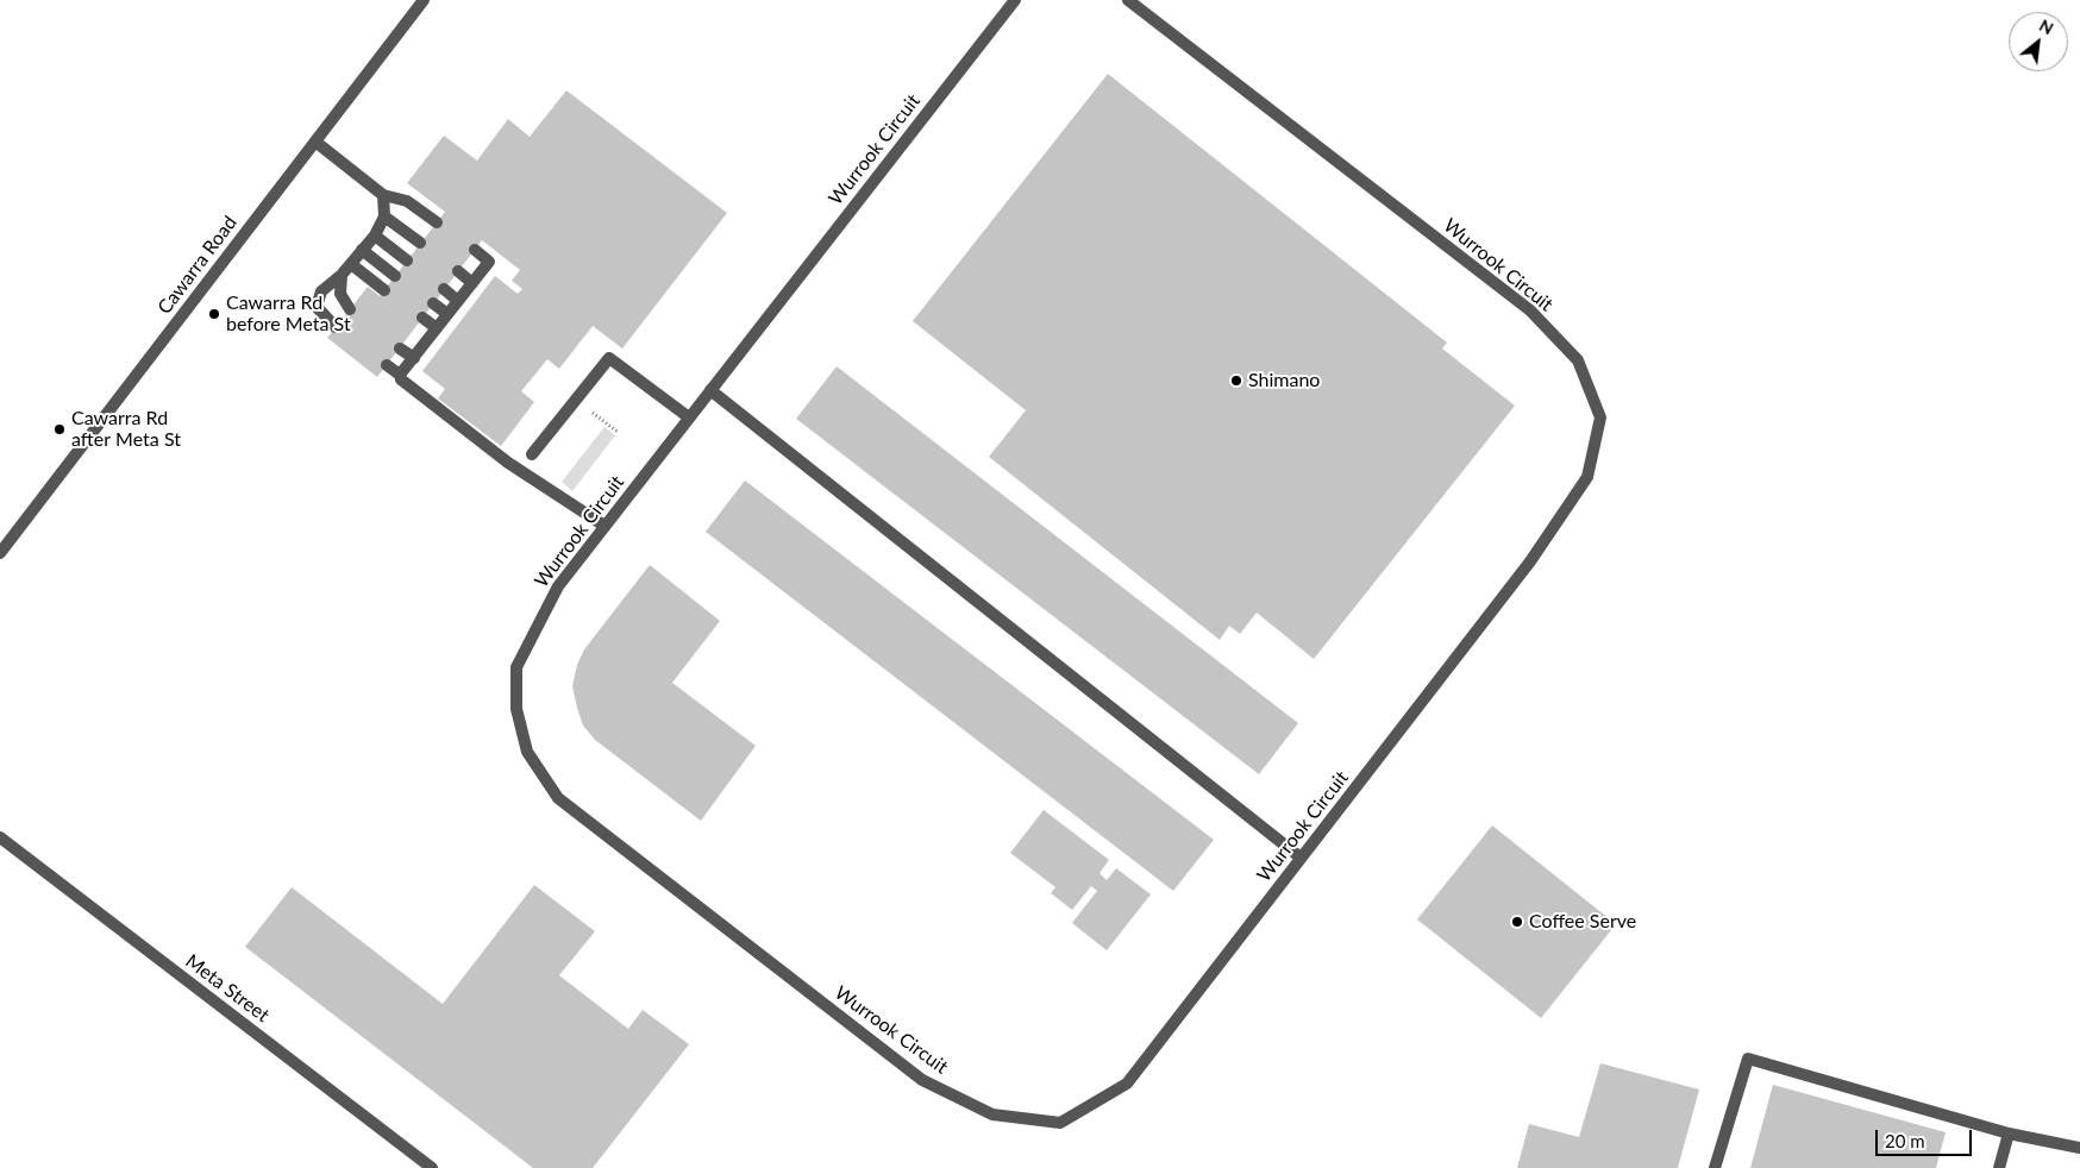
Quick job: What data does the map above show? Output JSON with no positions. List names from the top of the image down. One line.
{"streets":{"street":["Wurrook Circuit","Cawarra Road","Meta Street"]},"places":["Cawarra Rd before Meta St","Shimano","Cawarra Rd after Meta St","Coffee Serve"],"scale_bar":"20 m","north":"top right"}
